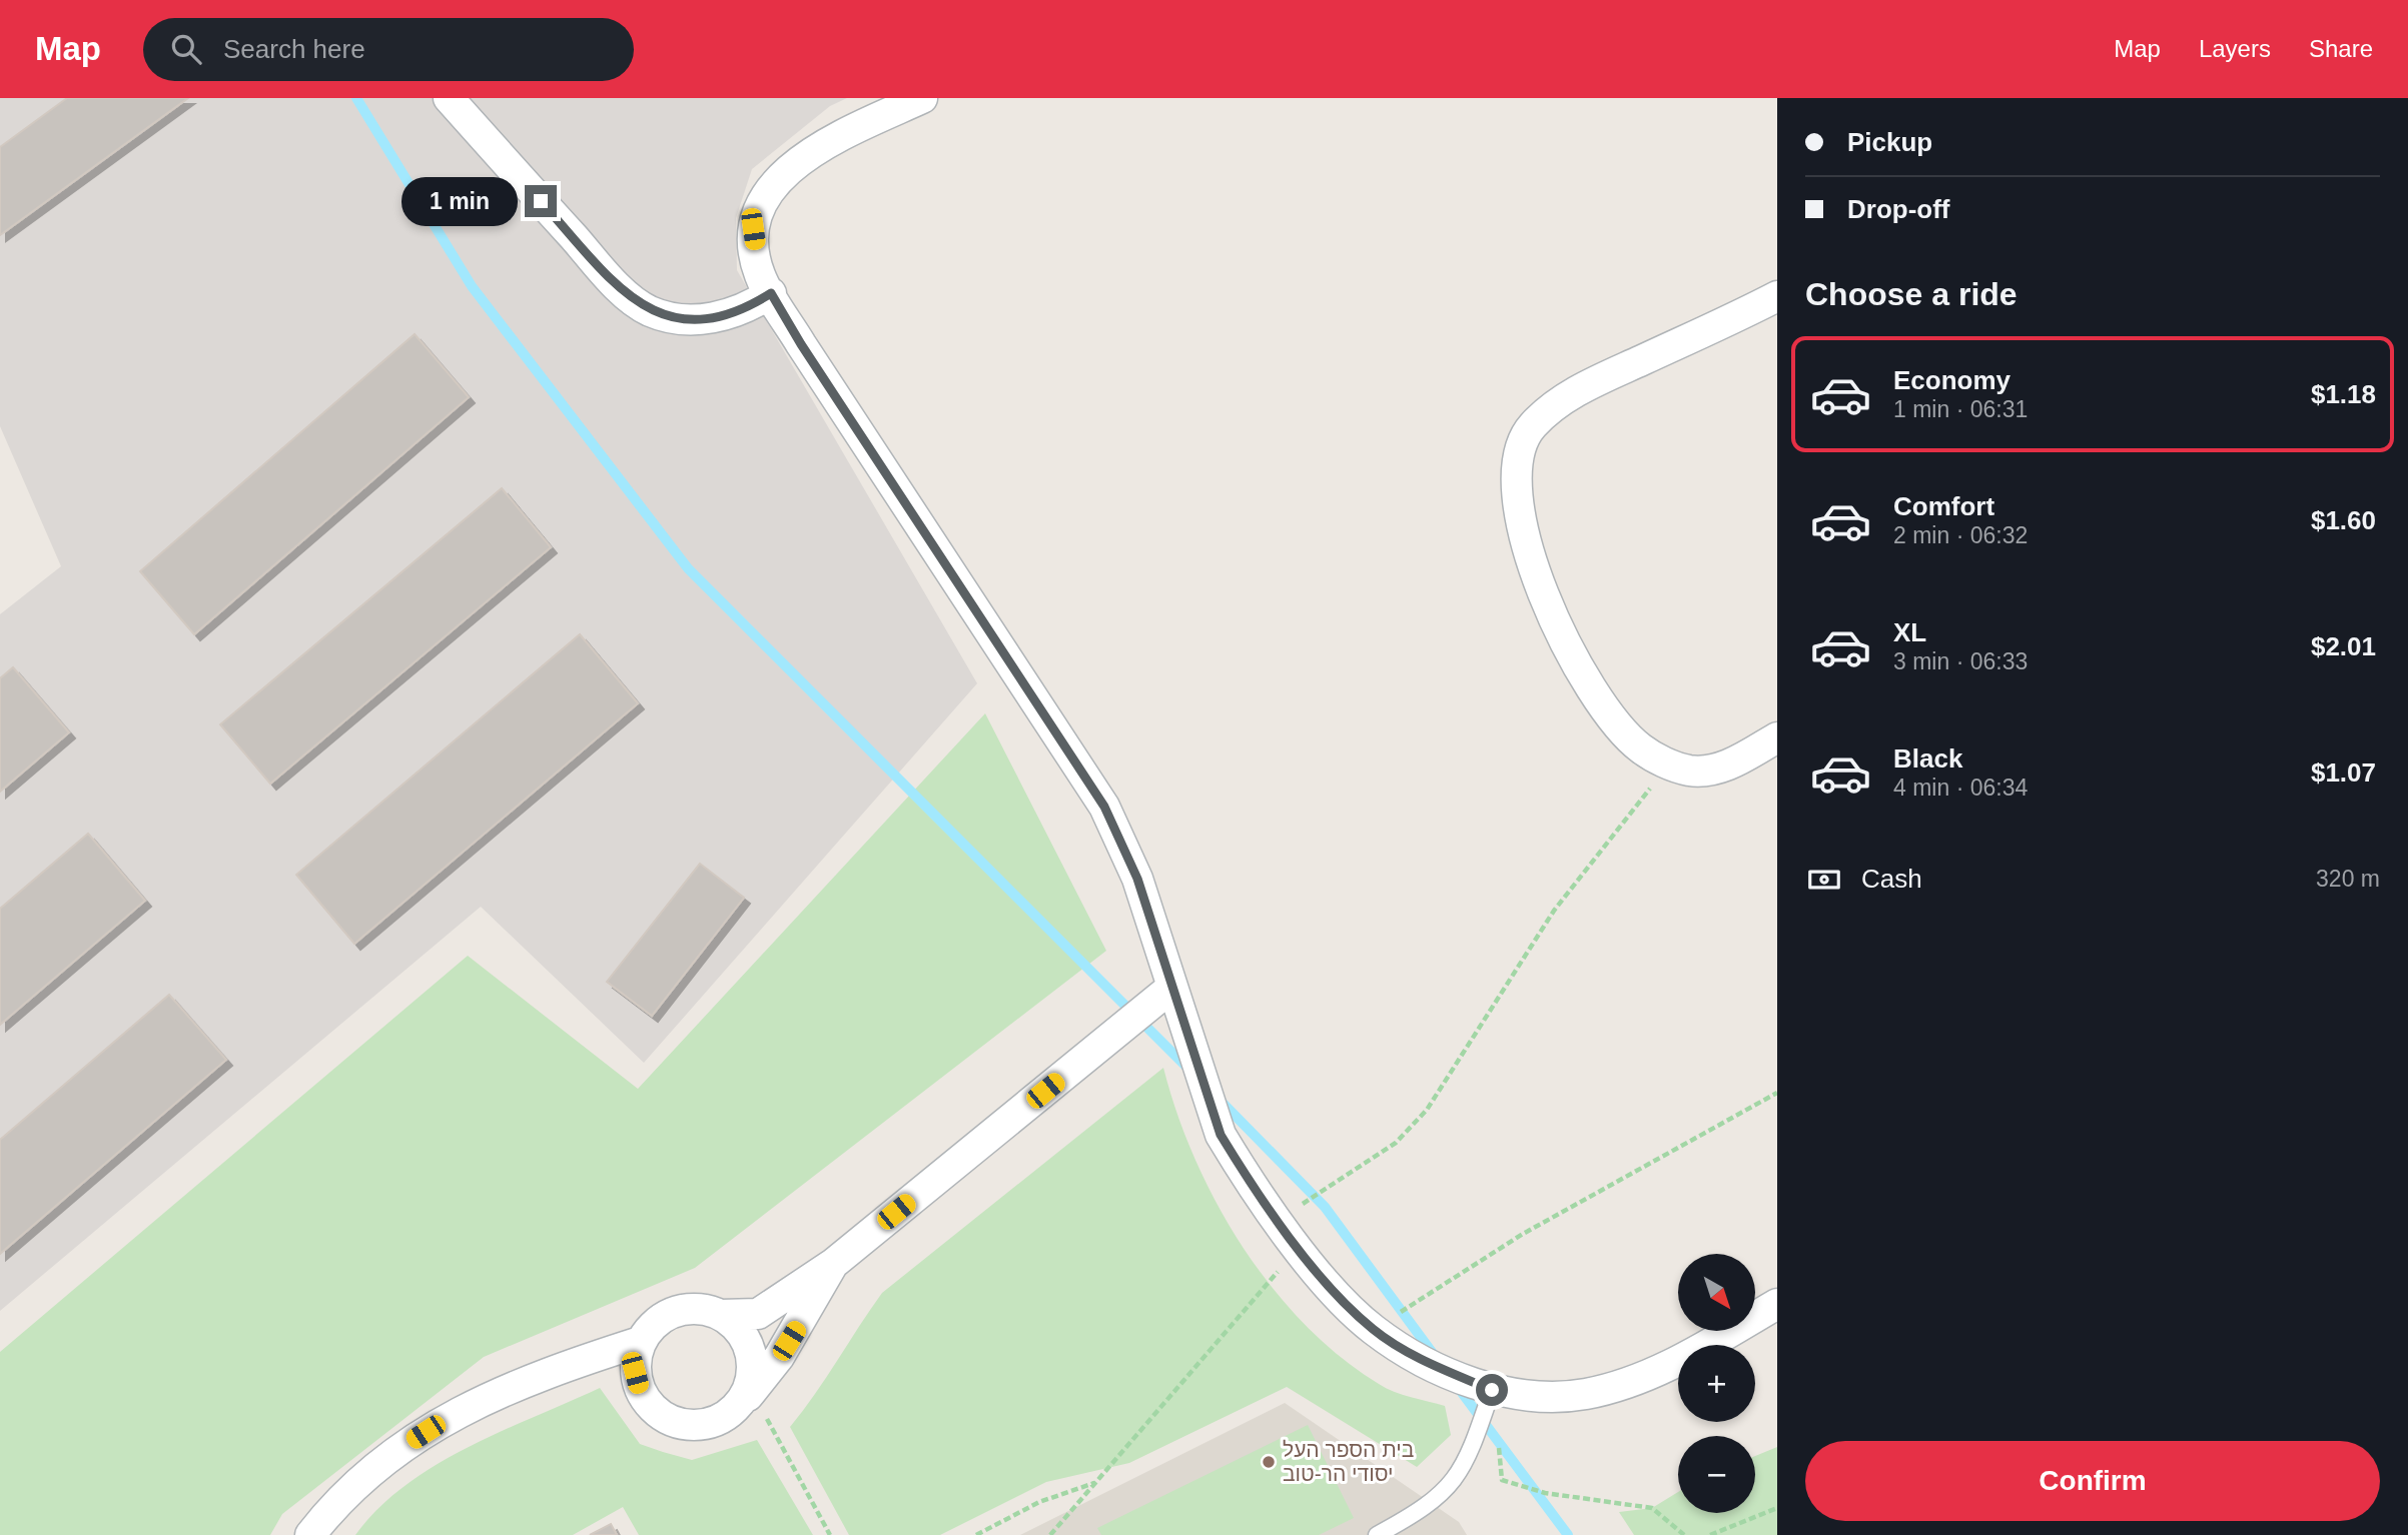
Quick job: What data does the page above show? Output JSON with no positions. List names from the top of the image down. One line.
{"places":["בית הספר העל יסודי הר-טוב"],"north":"bottom right","page":{"header":"Map","search":"Search here","nav":["Map","Layers","Share"],"banner":["Pickup","Drop-off"],"bubble":"1 min","heading":"Choose a ride","list":[{"name":"Economy","note":"1 min · 06:31","value":"$1.18"},{"name":"Comfort","note":"2 min · 06:32","value":"$1.60"},{"name":"XL","note":"3 min · 06:33","value":"$2.01"},{"name":"Black","note":"4 min · 06:34","value":"$1.07"}],"pay":["Cash","320 m"],"map_buttons":["+","−"],"buttons":"Confirm"}}
